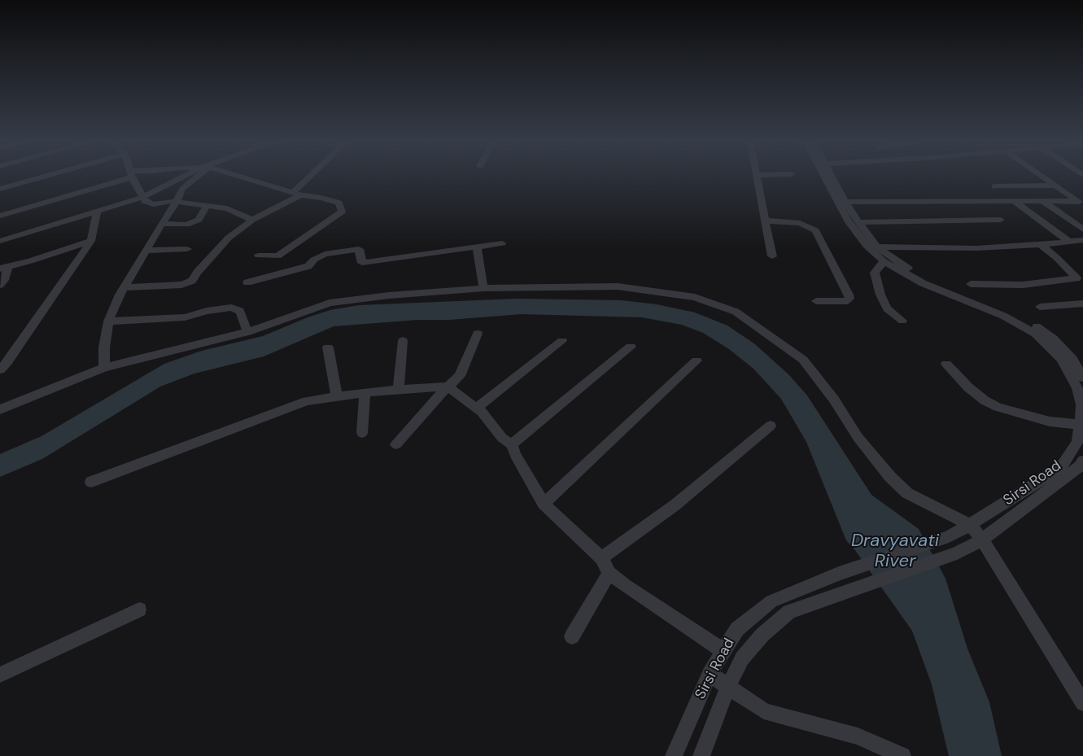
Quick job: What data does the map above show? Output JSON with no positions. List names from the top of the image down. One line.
{"streets":{"street":["Sirsi Road"]},"water":["Dravyavati River"]}
